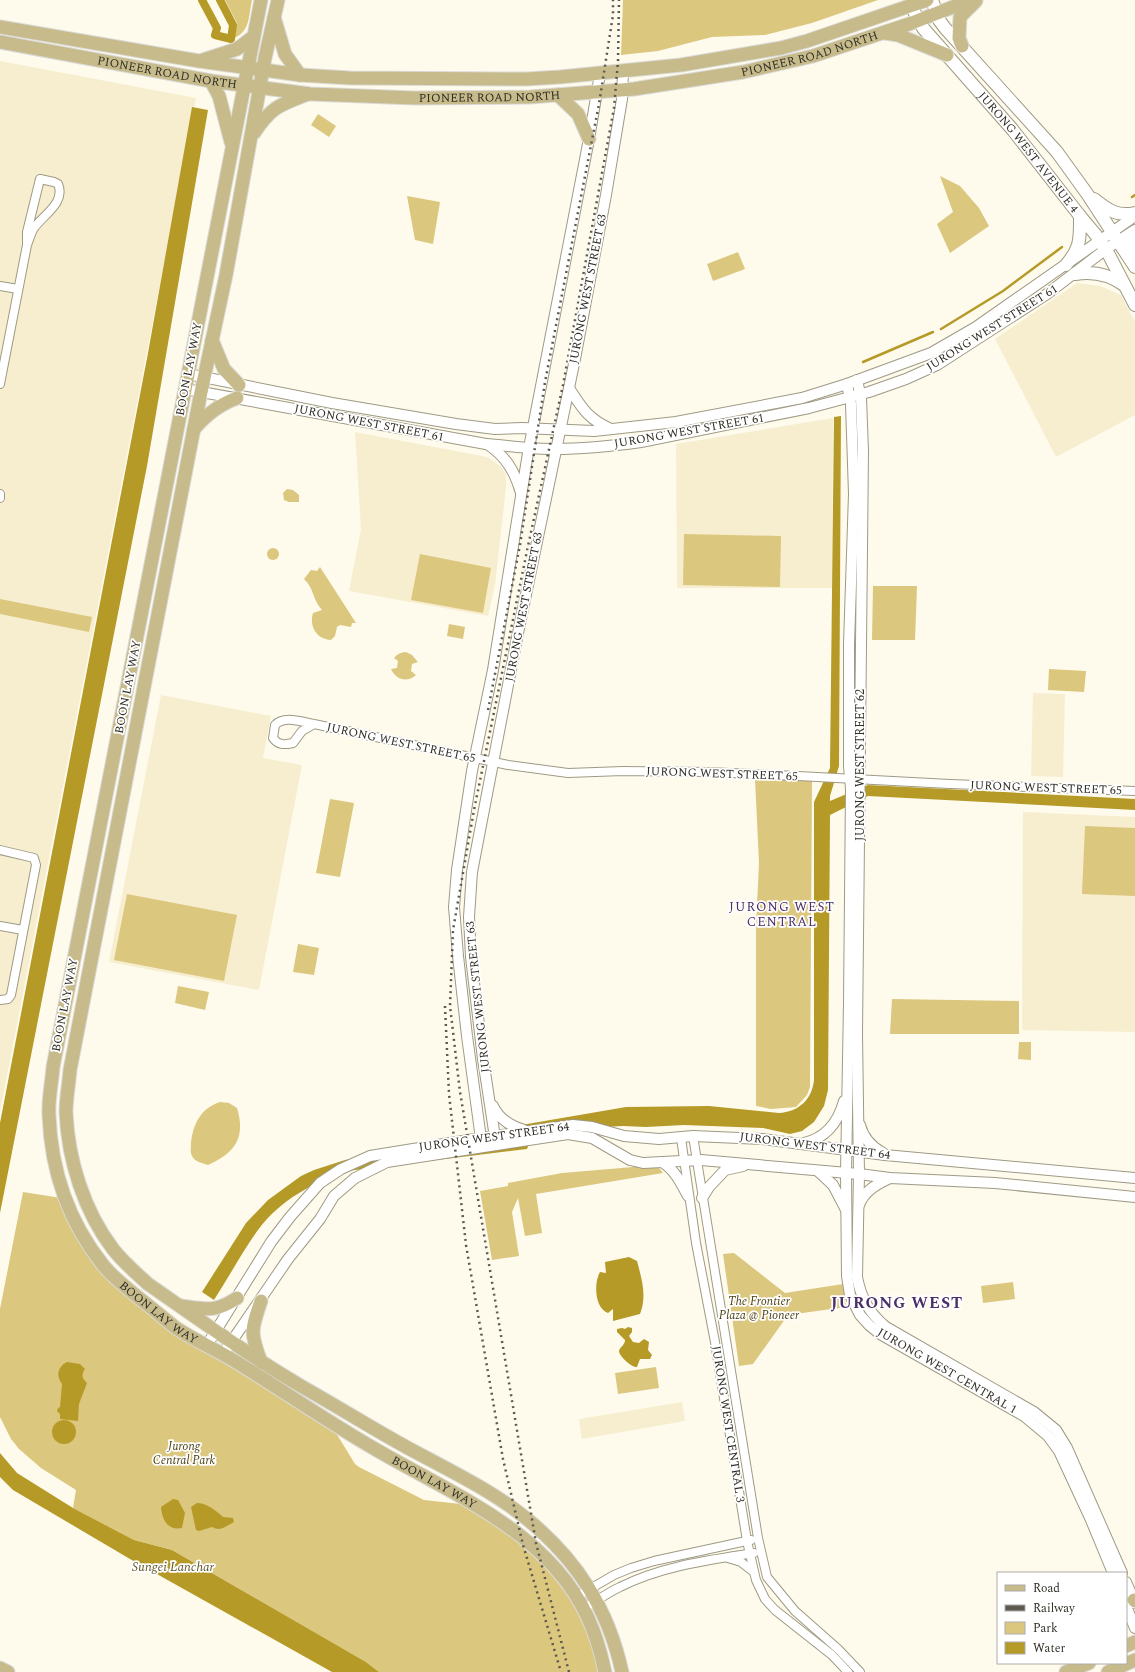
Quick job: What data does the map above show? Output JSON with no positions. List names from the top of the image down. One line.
{"streets":{"main road":["PIONEER ROAD NORTH","JURONG WEST AVENUE 4","BOON LAY WAY"],"street":["JURONG WEST STREET 63","JURONG WEST STREET 61","JURONG WEST STREET 65","JURONG WEST STREET 62","JURONG WEST STREET 64","JURONG WEST CENTRAL 1","JURONG WEST CENTRAL 3"]},"crossings":[["PIONEER ROAD NORTH","JURONG WEST AVENUE 4"],["PIONEER ROAD NORTH","JURONG WEST STREET 63"],["PIONEER ROAD NORTH","BOON LAY WAY"],["JURONG WEST AVENUE 4","JURONG WEST STREET 61"],["JURONG WEST STREET 63","JURONG WEST STREET 61"],["JURONG WEST STREET 63","JURONG WEST STREET 65"],["JURONG WEST STREET 63","JURONG WEST STREET 64"],["JURONG WEST STREET 61","BOON LAY WAY"],["JURONG WEST STREET 61","JURONG WEST STREET 62"],["BOON LAY WAY","JURONG WEST STREET 64"],["JURONG WEST STREET 65","JURONG WEST STREET 62"],["JURONG WEST STREET 62","JURONG WEST STREET 64"],["JURONG WEST STREET 62","JURONG WEST CENTRAL 1"],["JURONG WEST STREET 64","JURONG WEST CENTRAL 1"],["JURONG WEST STREET 64","JURONG WEST CENTRAL 3"]],"districts":["JURONG WEST CENTRAL","JURONG WEST"],"water":["Sungei Lanchar"],"parks":["The Frontier Plaza @ Pioneer","Jurong Central Park"],"legend":["Road","Railway","Park","Water"]}
